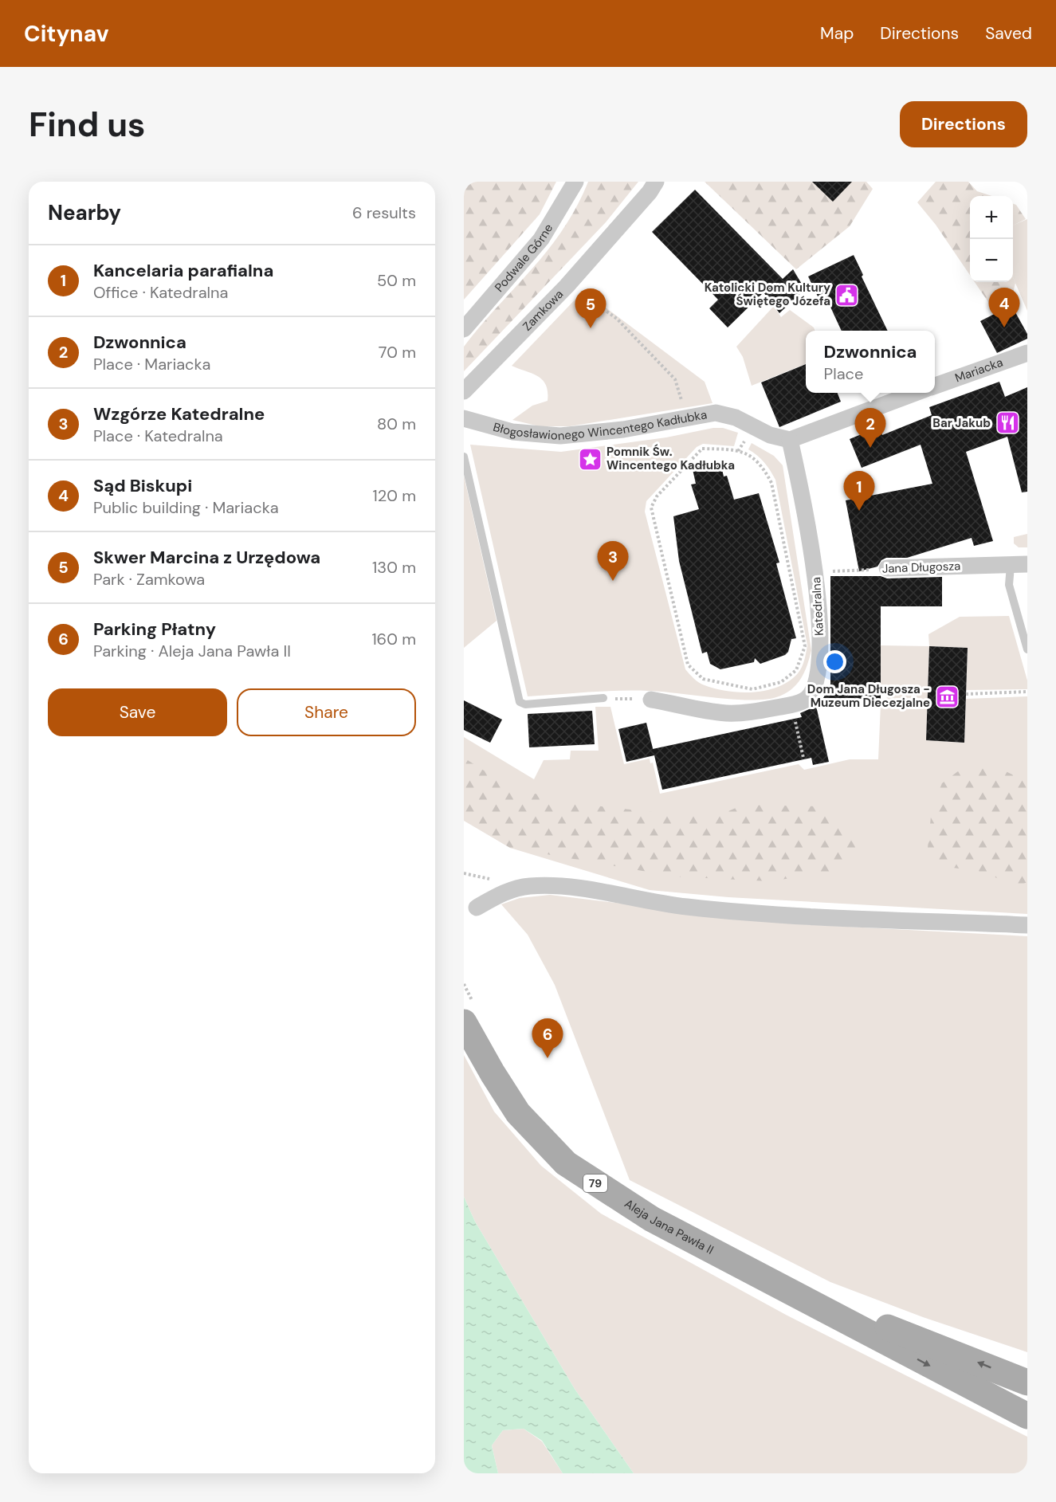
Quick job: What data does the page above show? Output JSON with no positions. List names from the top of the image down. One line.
{"streets":{"main road":["79","Aleja Jana Pawła II"],"street":["Podwale Górne","Zamkowa","Mariacka","Błogosławionego Wincentego Kadłubka","Jana Długosza","Katedralna"]},"crossings":[["Błogosławionego Wincentego Kadłubka","Katedralna"],["Jana Długosza","Katedralna"]],"places":{"public building":["Katolicki Dom Kultury Świętego Józefa"],"restaurant":["Bar Jakub"],"place":["Pomnik Św. Wincentego Kadłubka"],"museum":["Dom Jana Długosza - Muzeum Diecezjalne"]},"page":{"header":"Citynav","nav":["Map","Directions","Saved"],"buttons":["Directions",["Save","Share"]],"title":"Find us","heading":["Nearby","6 results"],"map_buttons":["+","−"],"list":[{"mark":"1","name":"Kancelaria parafialna","note":"Office · Katedralna","value":"50 m"},{"mark":"2","name":"Dzwonnica","note":"Place · Mariacka","value":"70 m"},{"mark":"3","name":"Wzgórze Katedralne","note":"Place · Katedralna","value":"80 m"},{"mark":"4","name":"Sąd Biskupi","note":"Public building · Mariacka","value":"120 m"},{"mark":"5","name":"Skwer Marcina z Urzędowa","note":"Park · Zamkowa","value":"130 m"},{"mark":"6","name":"Parking Płatny","note":"Parking · Aleja Jana Pawła II","value":"160 m"}],"pins":["4","5","2","1","3","6"],"popup":["Dzwonnica","Place"]}}
